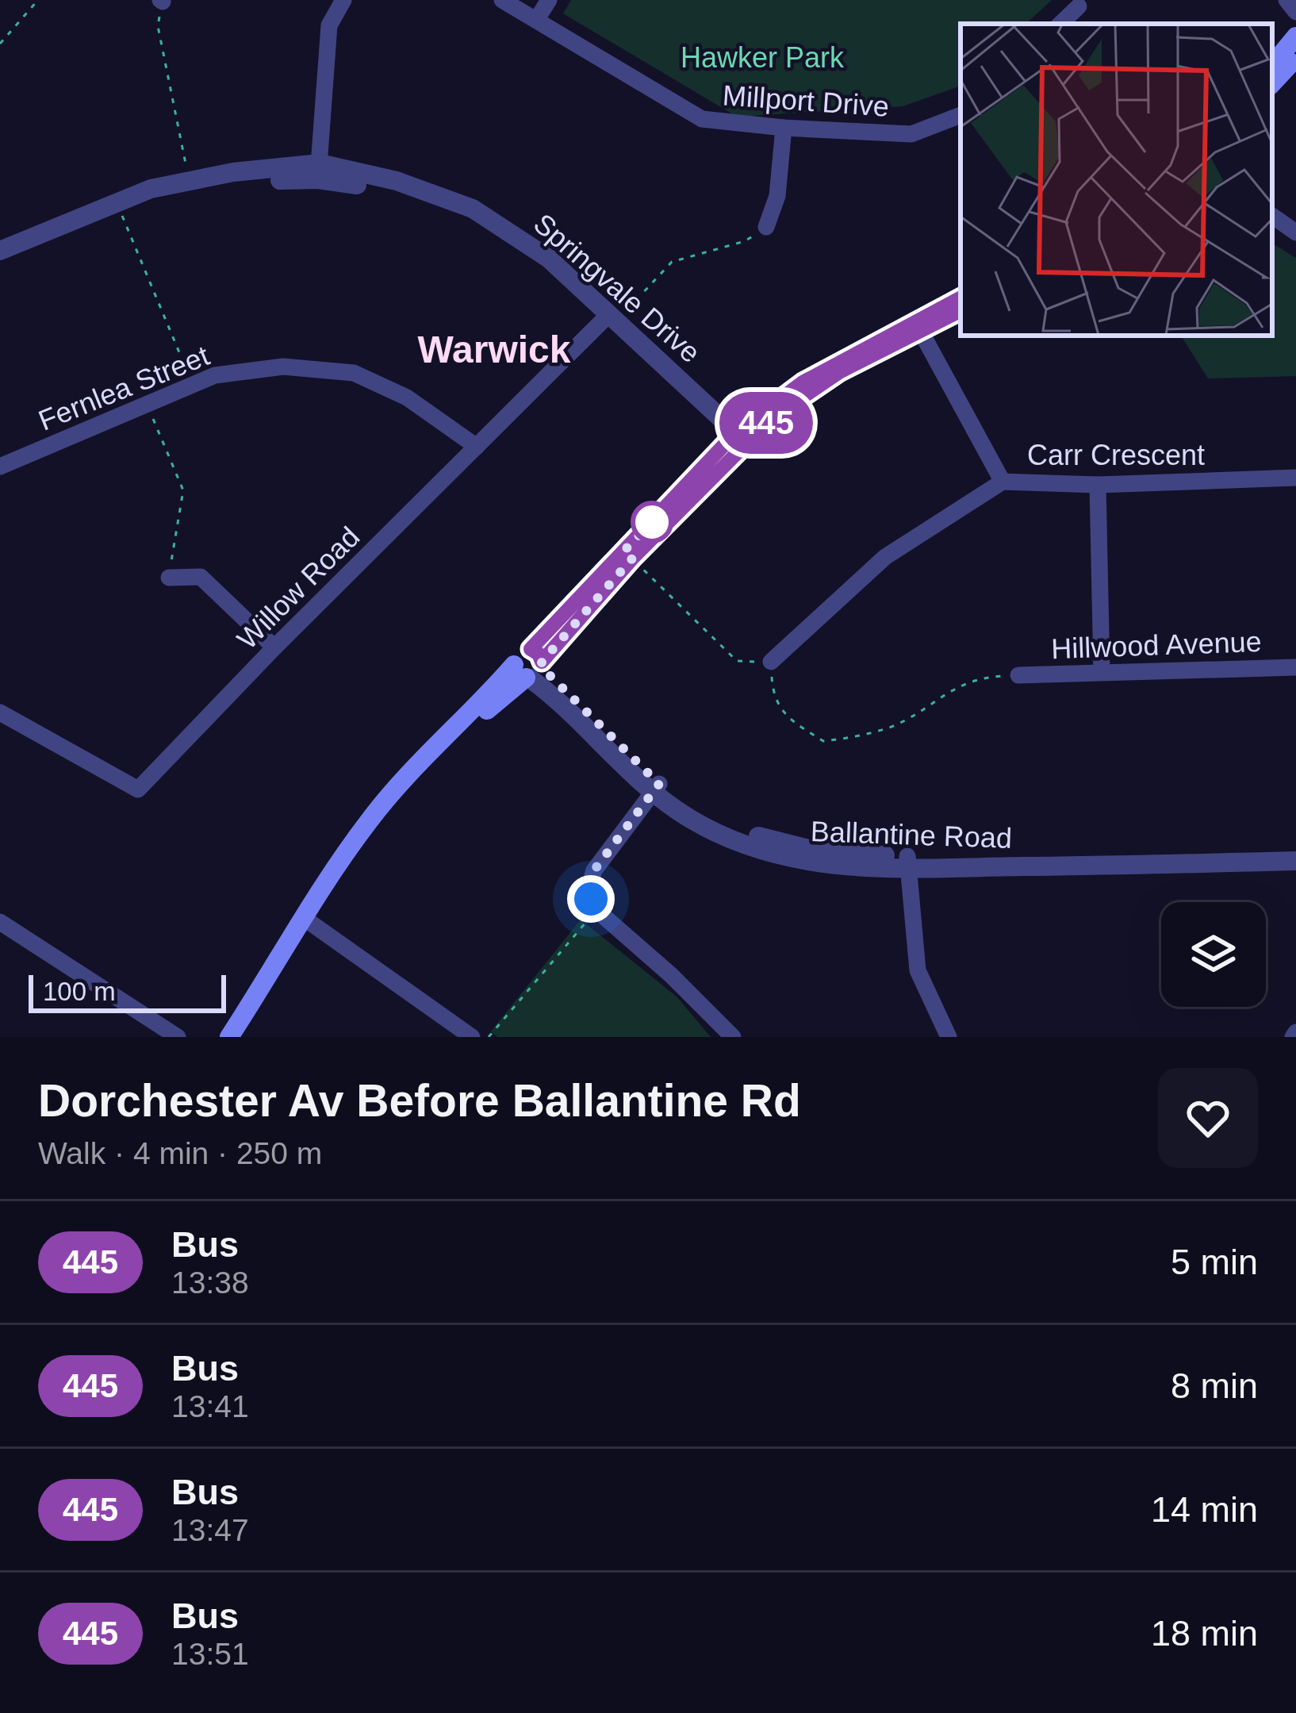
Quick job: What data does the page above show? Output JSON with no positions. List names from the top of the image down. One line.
{"streets":{"street":["Millport Drive","Springvale Drive","Fernlea Street","Carr Crescent","Willow Road","Hillwood Avenue","Ballantine Road"]},"crossings":[["Springvale Drive","Willow Road"],["Fernlea Street","Willow Road"]],"districts":["Warwick"],"parks":["Hawker Park"],"lines":["bus line 445"],"scale_bar":"100 m","page":{"on_map":"445","scale":"100 m","heading":["Dorchester Av Before Ballantine Rd","Walk · 4 min · 250 m"],"list":[{"mark":"445","name":"Bus","note":"13:38","value":"5 min"},{"mark":"445","name":"Bus","note":"13:41","value":"8 min"},{"mark":"445","name":"Bus","note":"13:47","value":"14 min"},{"mark":"445","name":"Bus","note":"13:51","value":"18 min"}]}}
